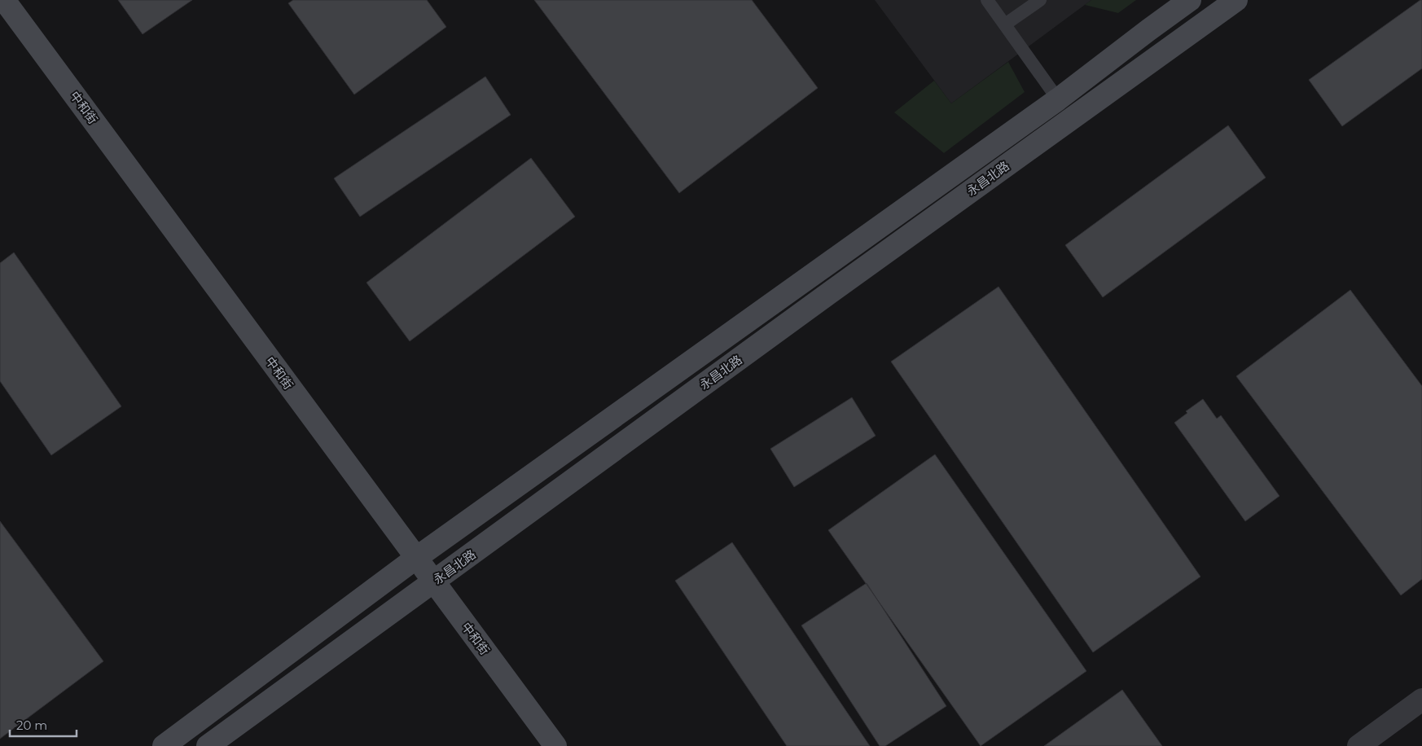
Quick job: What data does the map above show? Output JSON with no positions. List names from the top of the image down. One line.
{"streets":{"street":["中和街","永昌北路"]},"crossings":[["中和街","永昌北路"]],"scale_bar":"20 m"}
